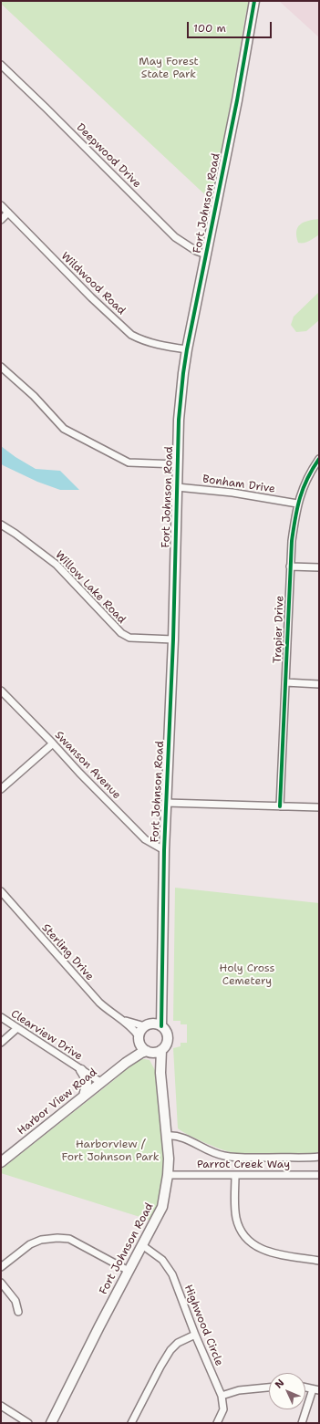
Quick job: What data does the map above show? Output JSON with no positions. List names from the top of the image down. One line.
{"streets":{"street":["Deepwood Drive","Fort Johnson Road","Wildwood Road","Bonham Drive","Willow Lake Road","Trapier Drive","Swanson Avenue","Sterling Drive","Clearview Drive","Harbor View Road","Parrot Creek Way","Highwood Circle"]},"crossings":[["Deepwood Drive","Fort Johnson Road"],["Fort Johnson Road","Wildwood Road"],["Fort Johnson Road","Bonham Drive"],["Fort Johnson Road","Willow Lake Road"],["Fort Johnson Road","Swanson Avenue"],["Fort Johnson Road","Sterling Drive"],["Fort Johnson Road","Harbor View Road"],["Fort Johnson Road","Parrot Creek Way"],["Fort Johnson Road","Highwood Circle"],["Bonham Drive","Trapier Drive"],["Sterling Drive","Harbor View Road"],["Clearview Drive","Harbor View Road"]],"parks":["May Forest State Park","Holy Cross Cemetery","Harborview / Fort Johnson Park"],"scale_bar":"100 m","north":"top left"}
